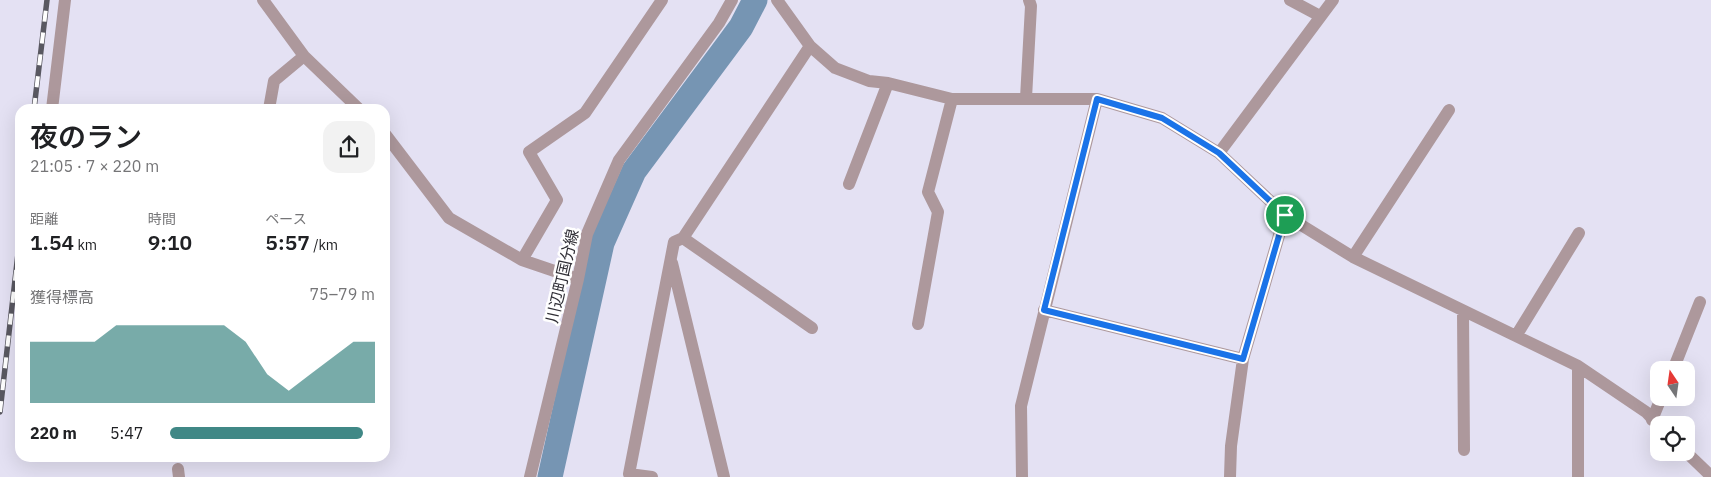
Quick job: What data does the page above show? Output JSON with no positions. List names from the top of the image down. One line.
{"streets":{"street":["川辺町国分線"]},"north":"top","page":{"heading":["夜のラン","21:05 · 7 × 220 m"],"stats":[["距離","1.54 km"],["時間","9:10"],["ペース","5:57 /km"]],"chart":["獲得標高","75–79 m"],"list":[{"name":"220 m","note":"5:47"}]}}
